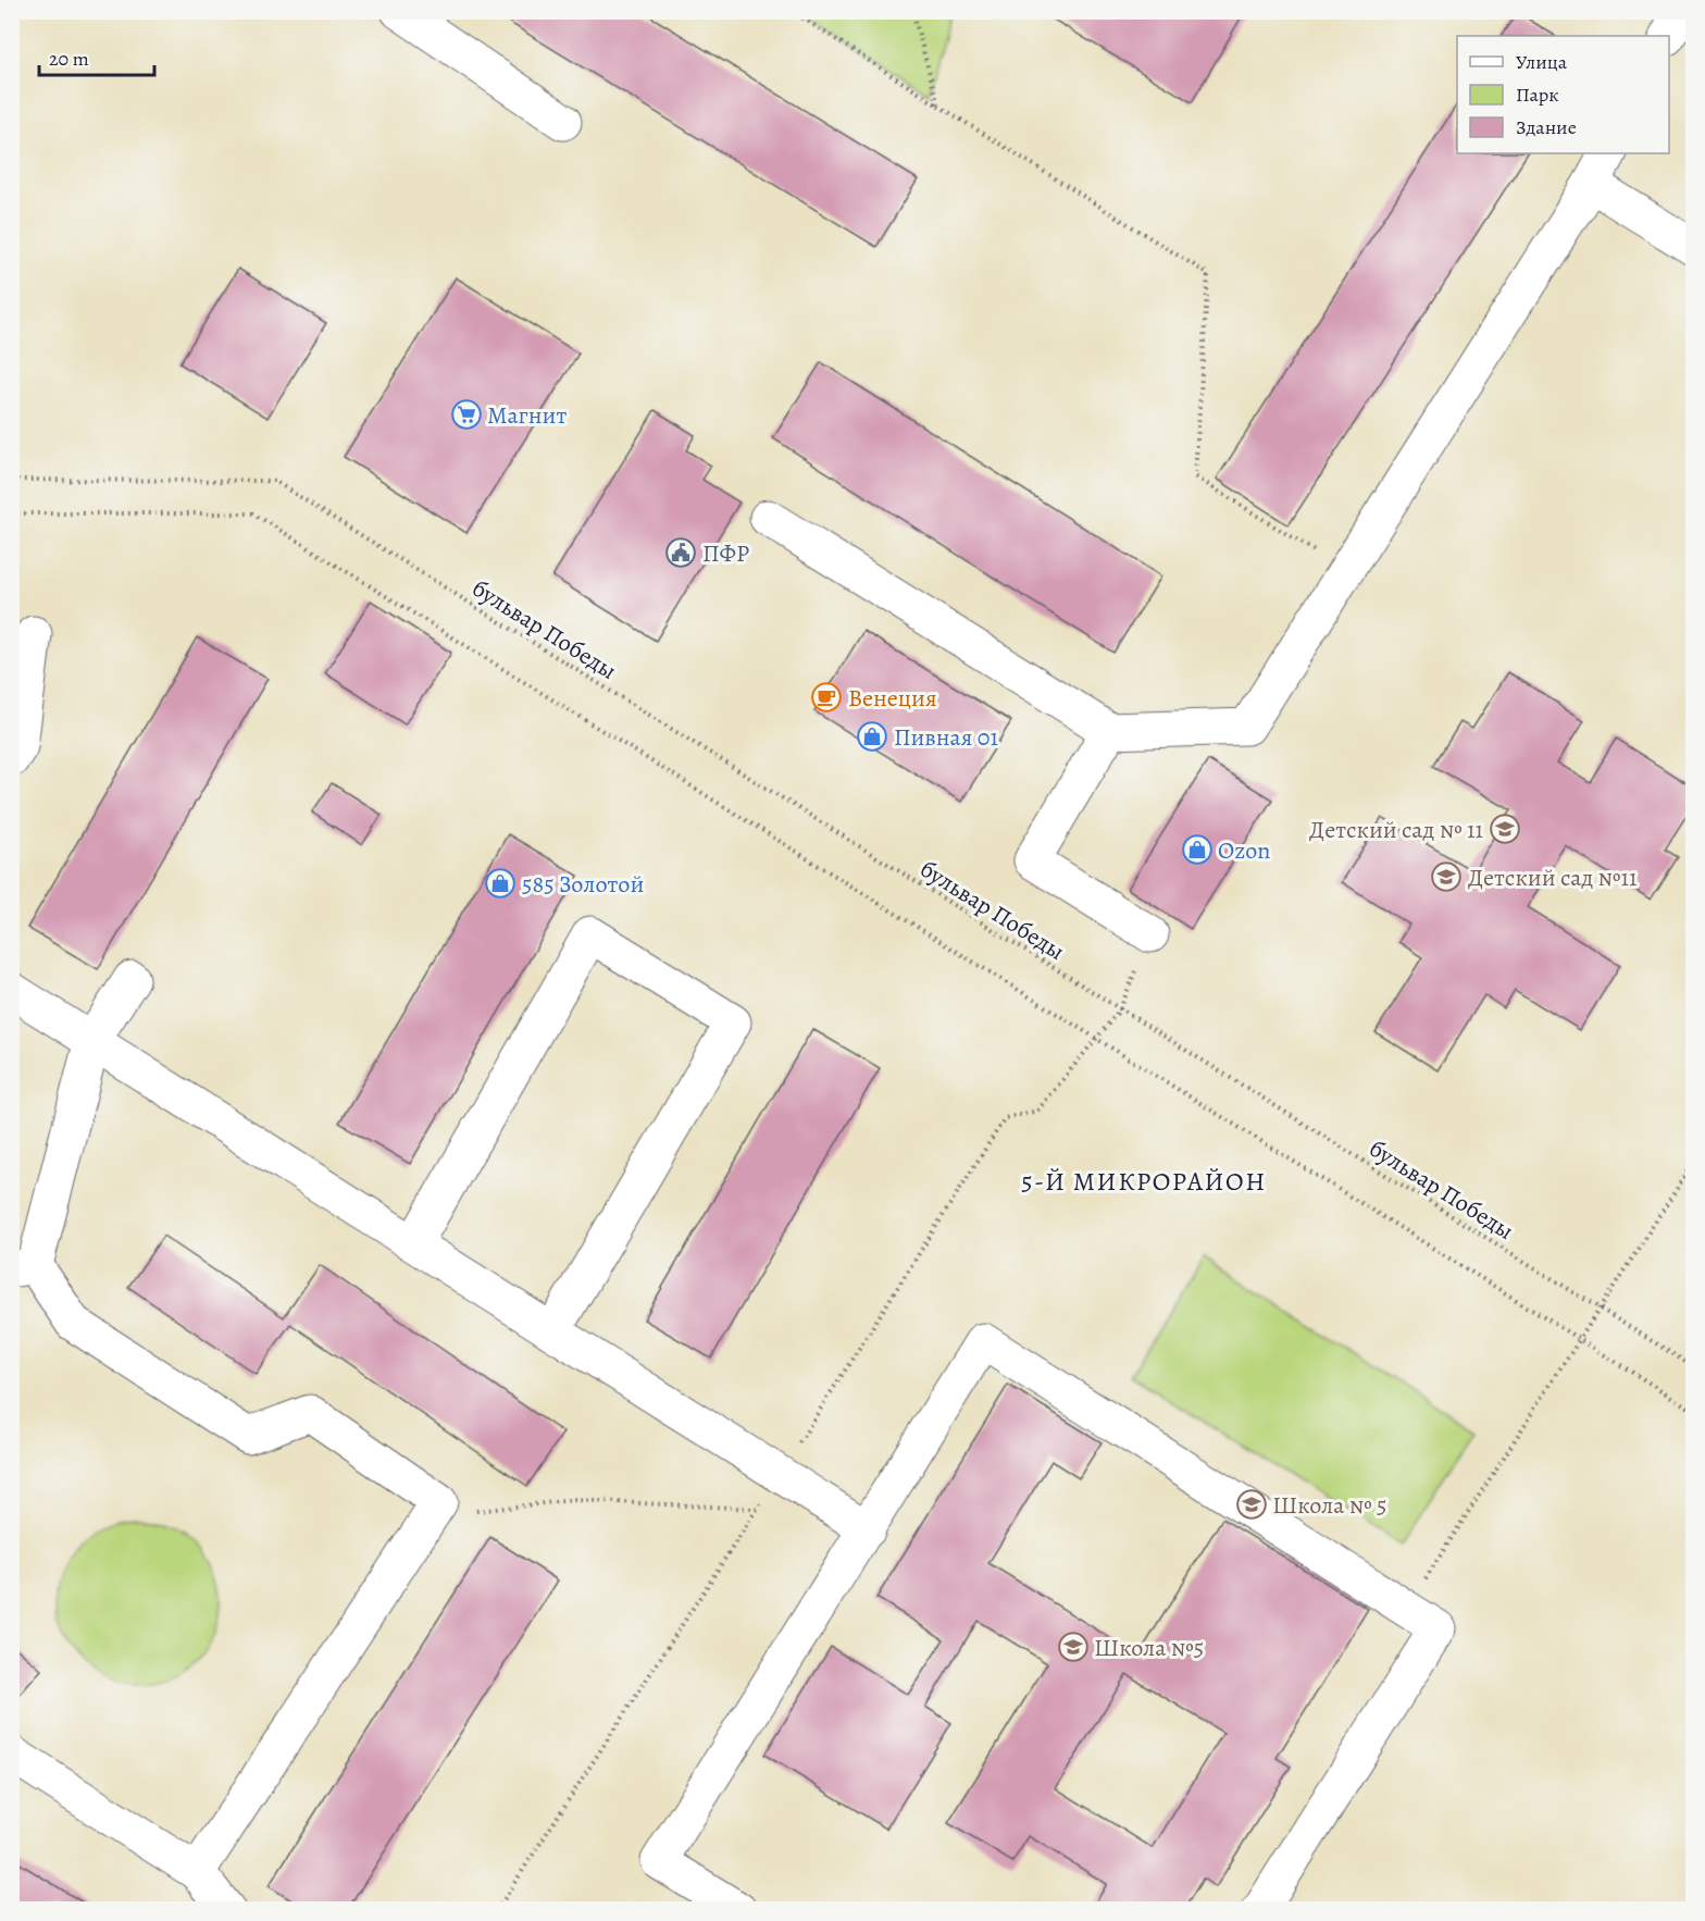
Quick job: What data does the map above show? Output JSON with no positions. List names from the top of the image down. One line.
{"streets":{"path":["бульвар Победы"]},"districts":["5-Й МИКРОРАЙОН"],"places":{"supermarket":["Магнит"],"public building":["ПФР"],"cafe":["Венеция"],"shop":["Пивная 01","Ozon","585 Золотой"],"school or university":["Детский сад № 11","Детский сад №11","Школа № 5","Школа №5"]},"legend":["Улица","Парк","Здание"],"scale_bar":"20 m"}
